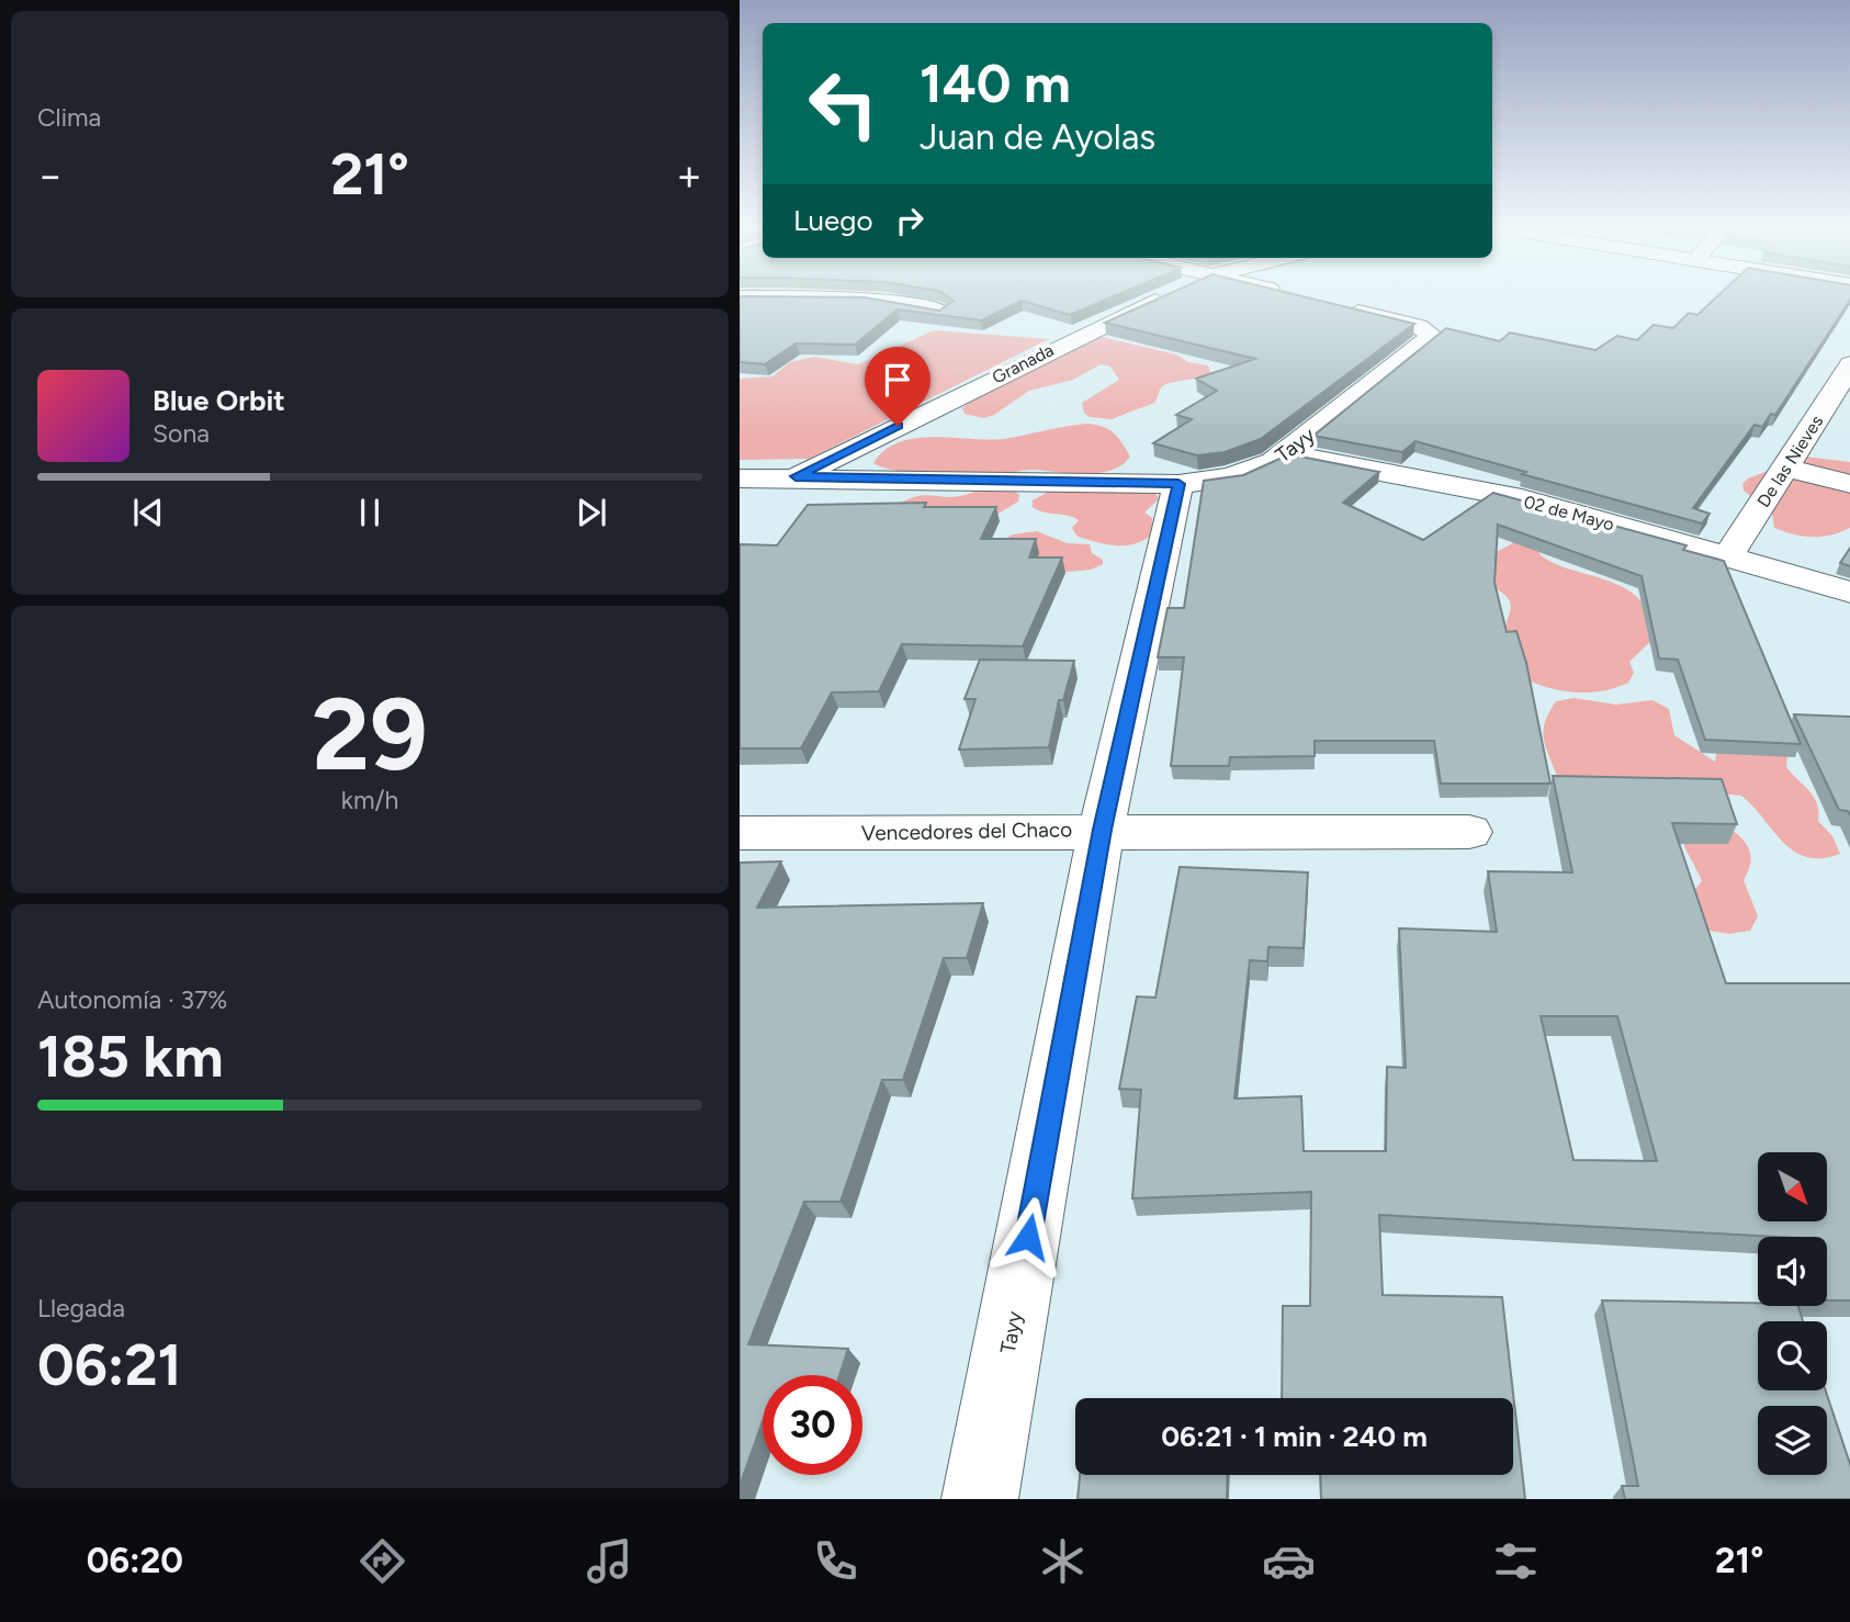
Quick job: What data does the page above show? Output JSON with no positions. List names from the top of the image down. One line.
{"streets":{"street":["Granada","Tayy","De las Nieves","02 de Mayo","Vencedores del Chaco"]},"crossings":[["Tayy","02 de Mayo"],["Tayy","Vencedores del Chaco"],["De las Nieves","02 de Mayo"]],"north":"bottom right","page":{"tile":["Clima",["29","km/h"],["Autonomía · 37%","185 km"],["Llegada","06:21"]],"turn":["140 m","Juan de Ayolas"],"heat":["−","21°","+"],"then":"Luego","song":["Blue Orbit","Sona"],"limit":"30","trip":"06:21 · 1 min · 240 m","tabs":["06:20","21°"]}}
